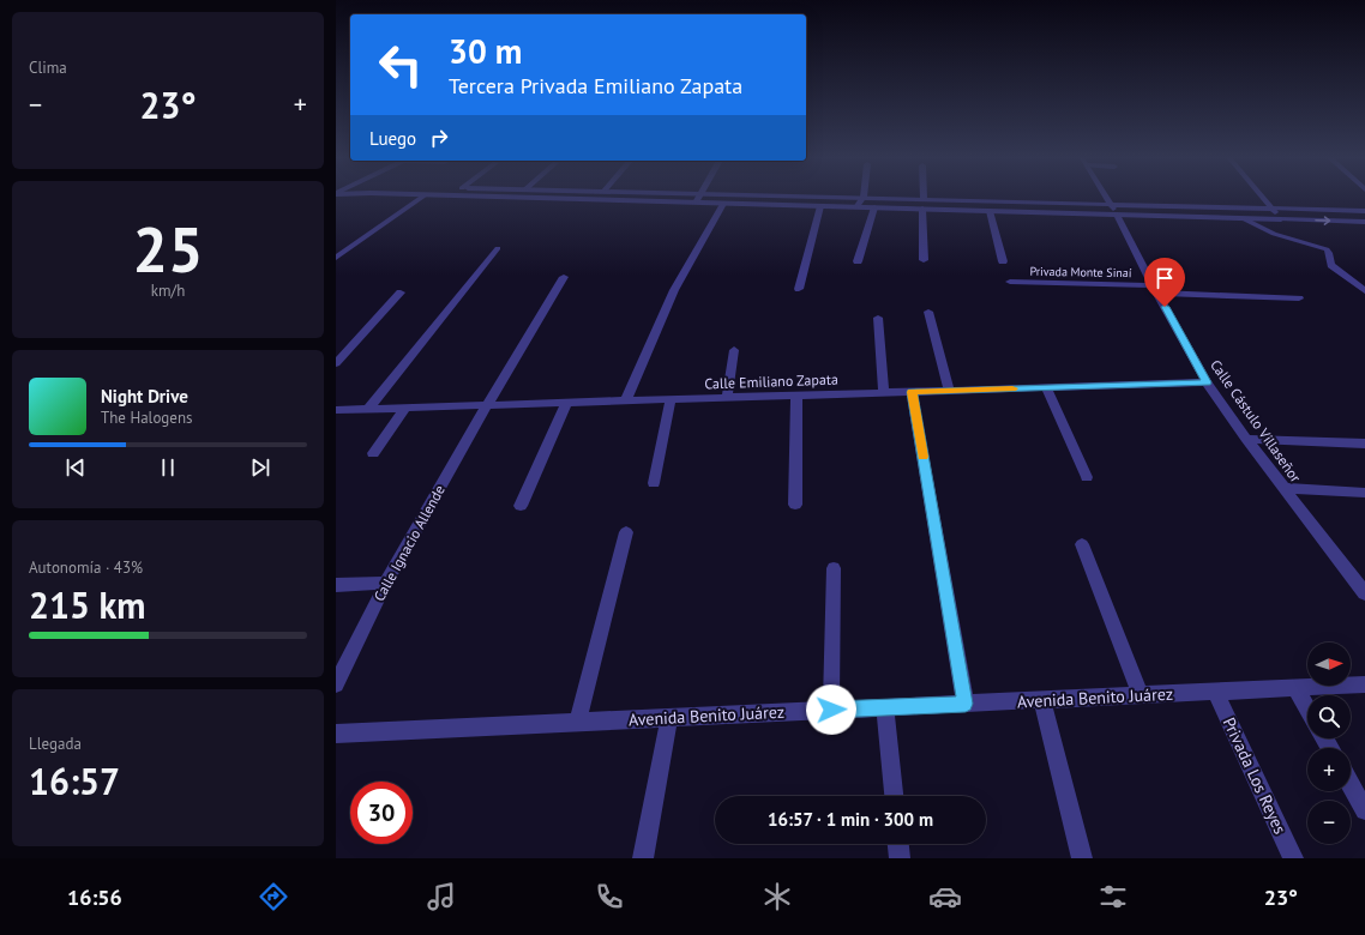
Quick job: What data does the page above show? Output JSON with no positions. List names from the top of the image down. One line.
{"streets":{"street":["Privada Monte Sinaí","Calle Emiliano Zapata","Calle Cástulo Villaseñor","Calle Ignacio Allende","Avenida Benito Juárez","Privada Los Reyes"]},"crossings":[["Privada Monte Sinaí","Calle Cástulo Villaseñor"],["Calle Emiliano Zapata","Calle Cástulo Villaseñor"],["Calle Emiliano Zapata","Calle Ignacio Allende"],["Avenida Benito Juárez","Privada Los Reyes"]],"north":"right","page":{"tile":["Clima",["25","km/h"],["Autonomía · 43%","215 km"],["Llegada","16:57"]],"turn":["30 m","Tercera Privada Emiliano Zapata"],"heat":["−","23°","+"],"then":"Luego","song":["Night Drive","The Halogens"],"map_buttons":["+","−"],"limit":"30","trip":"16:57 · 1 min · 300 m","tabs":["16:56","23°"]}}
